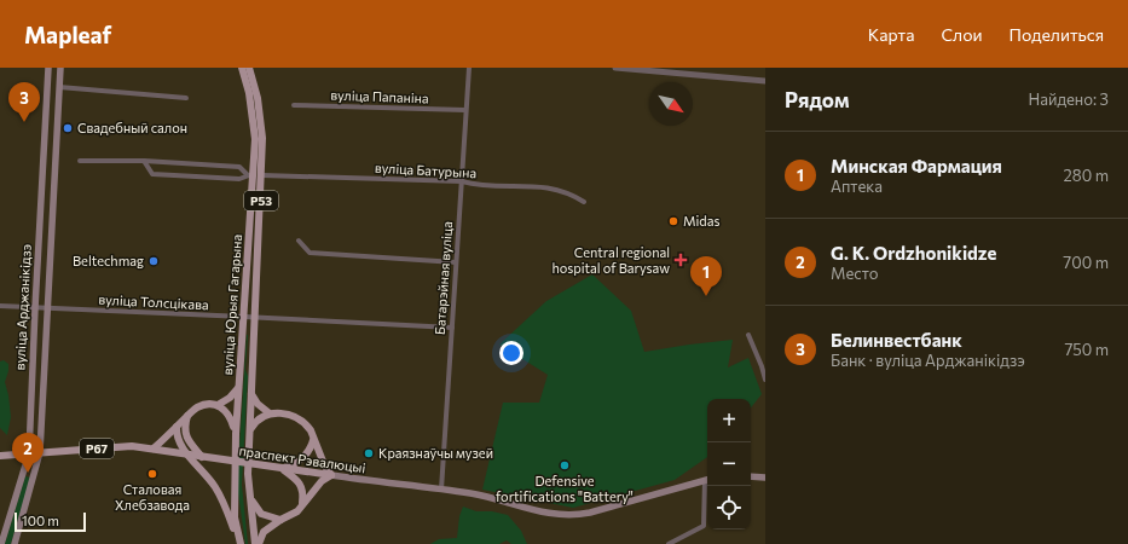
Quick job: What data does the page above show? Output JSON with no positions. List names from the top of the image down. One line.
{"streets":{"main road":["Р53","вуліца Юрыя Гагарына","вуліца Арджанікідзэ","Р67","праспект Рэвалюцыі"],"street":["вуліца Папаніна","вуліца Батурына","Батарэйная вуліца","вуліца Толсцікава"]},"crossings":[["вуліца Папаніна","Батарэйная вуліца"],["вуліца Батурына","Батарэйная вуліца"],["вуліца Батурына","вуліца Юрыя Гагарына"],["Батарэйная вуліца","вуліца Толсцікава"],["Батарэйная вуліца","праспект Рэвалюцыі"],["вуліца Толсцікава","вуліца Юрыя Гагарына"],["вуліца Толсцікава","вуліца Арджанікідзэ"],["вуліца Арджанікідзэ","праспект Рэвалюцыі"],["Р67","праспект Рэвалюцыі"]],"places":{"other":["Свадебный салон","Midas","Beltechmag","Краязнаўчы музей","Defensive fortifications \"Battery\"","Сталовая Хлебзавода"],"health":["Central regional hospital of Barysaw"]},"scale_bar":"100 m","north":"bottom right","page":{"header":"Mapleaf","nav":["Карта","Слои","Поделиться"],"heading":["Рядом","Найдено: 3"],"pins":["3","1","2"],"list":[{"mark":"1","name":"Минская Фармация","note":"Аптека","value":"280 m"},{"mark":"2","name":"G. K. Ordzhonikidze","note":"Место","value":"700 m"},{"mark":"3","name":"Белинвестбанк","note":"Банк · вуліца Арджанікідзэ","value":"750 m"}],"map_buttons":["+","−"],"scale":"100 m"}}
